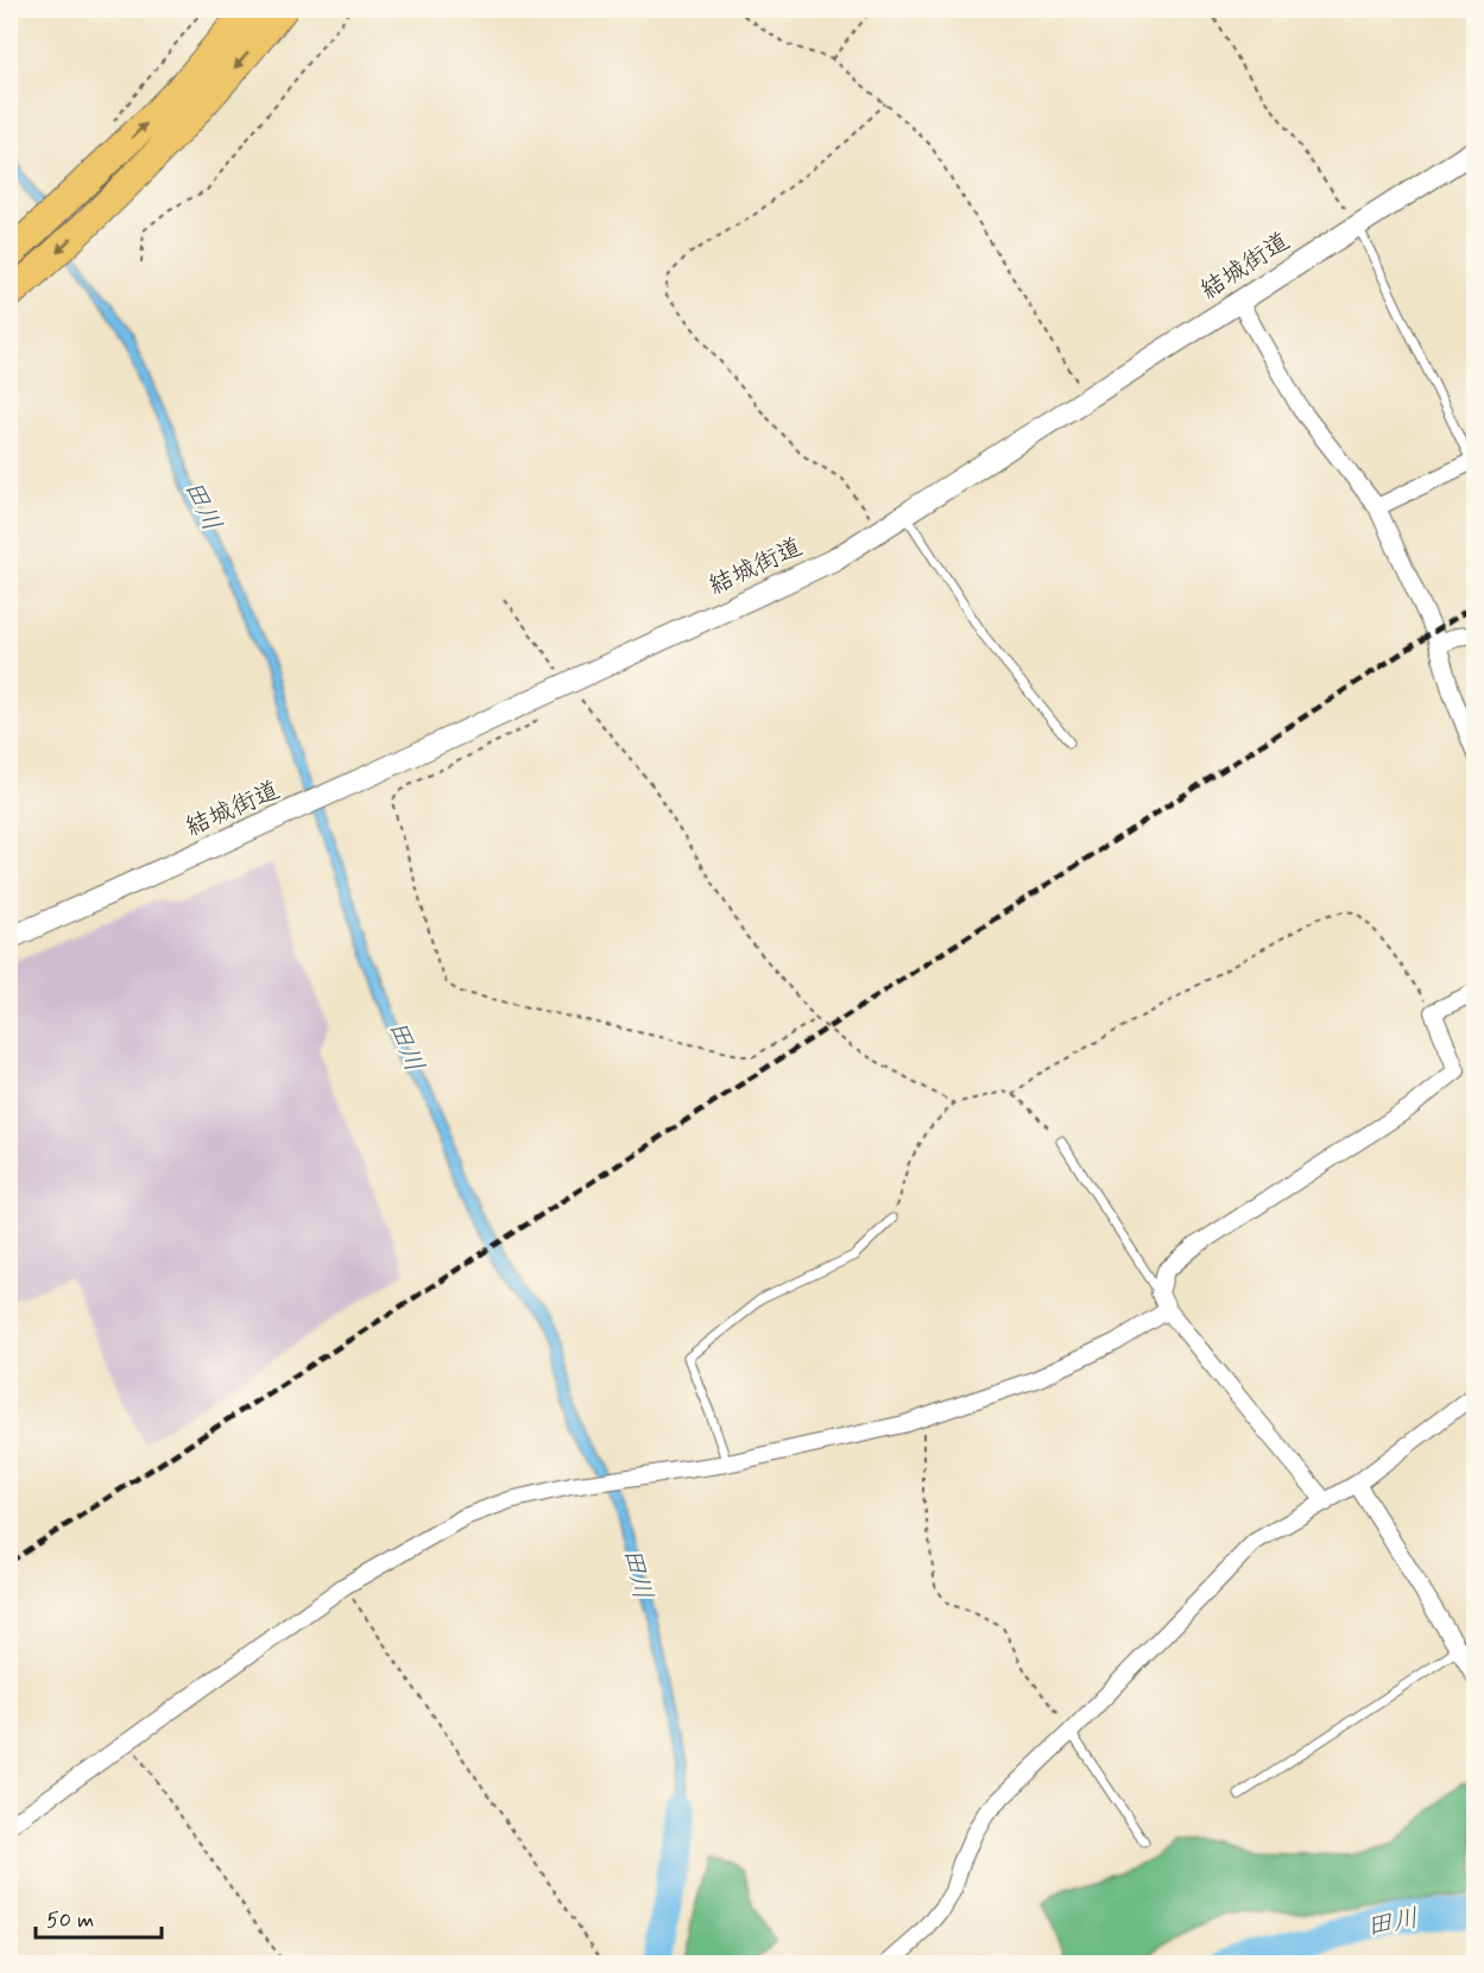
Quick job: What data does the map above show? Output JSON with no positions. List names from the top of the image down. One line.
{"streets":{"street":["結城街道"]},"water":["田川"],"scale_bar":"50 m"}
